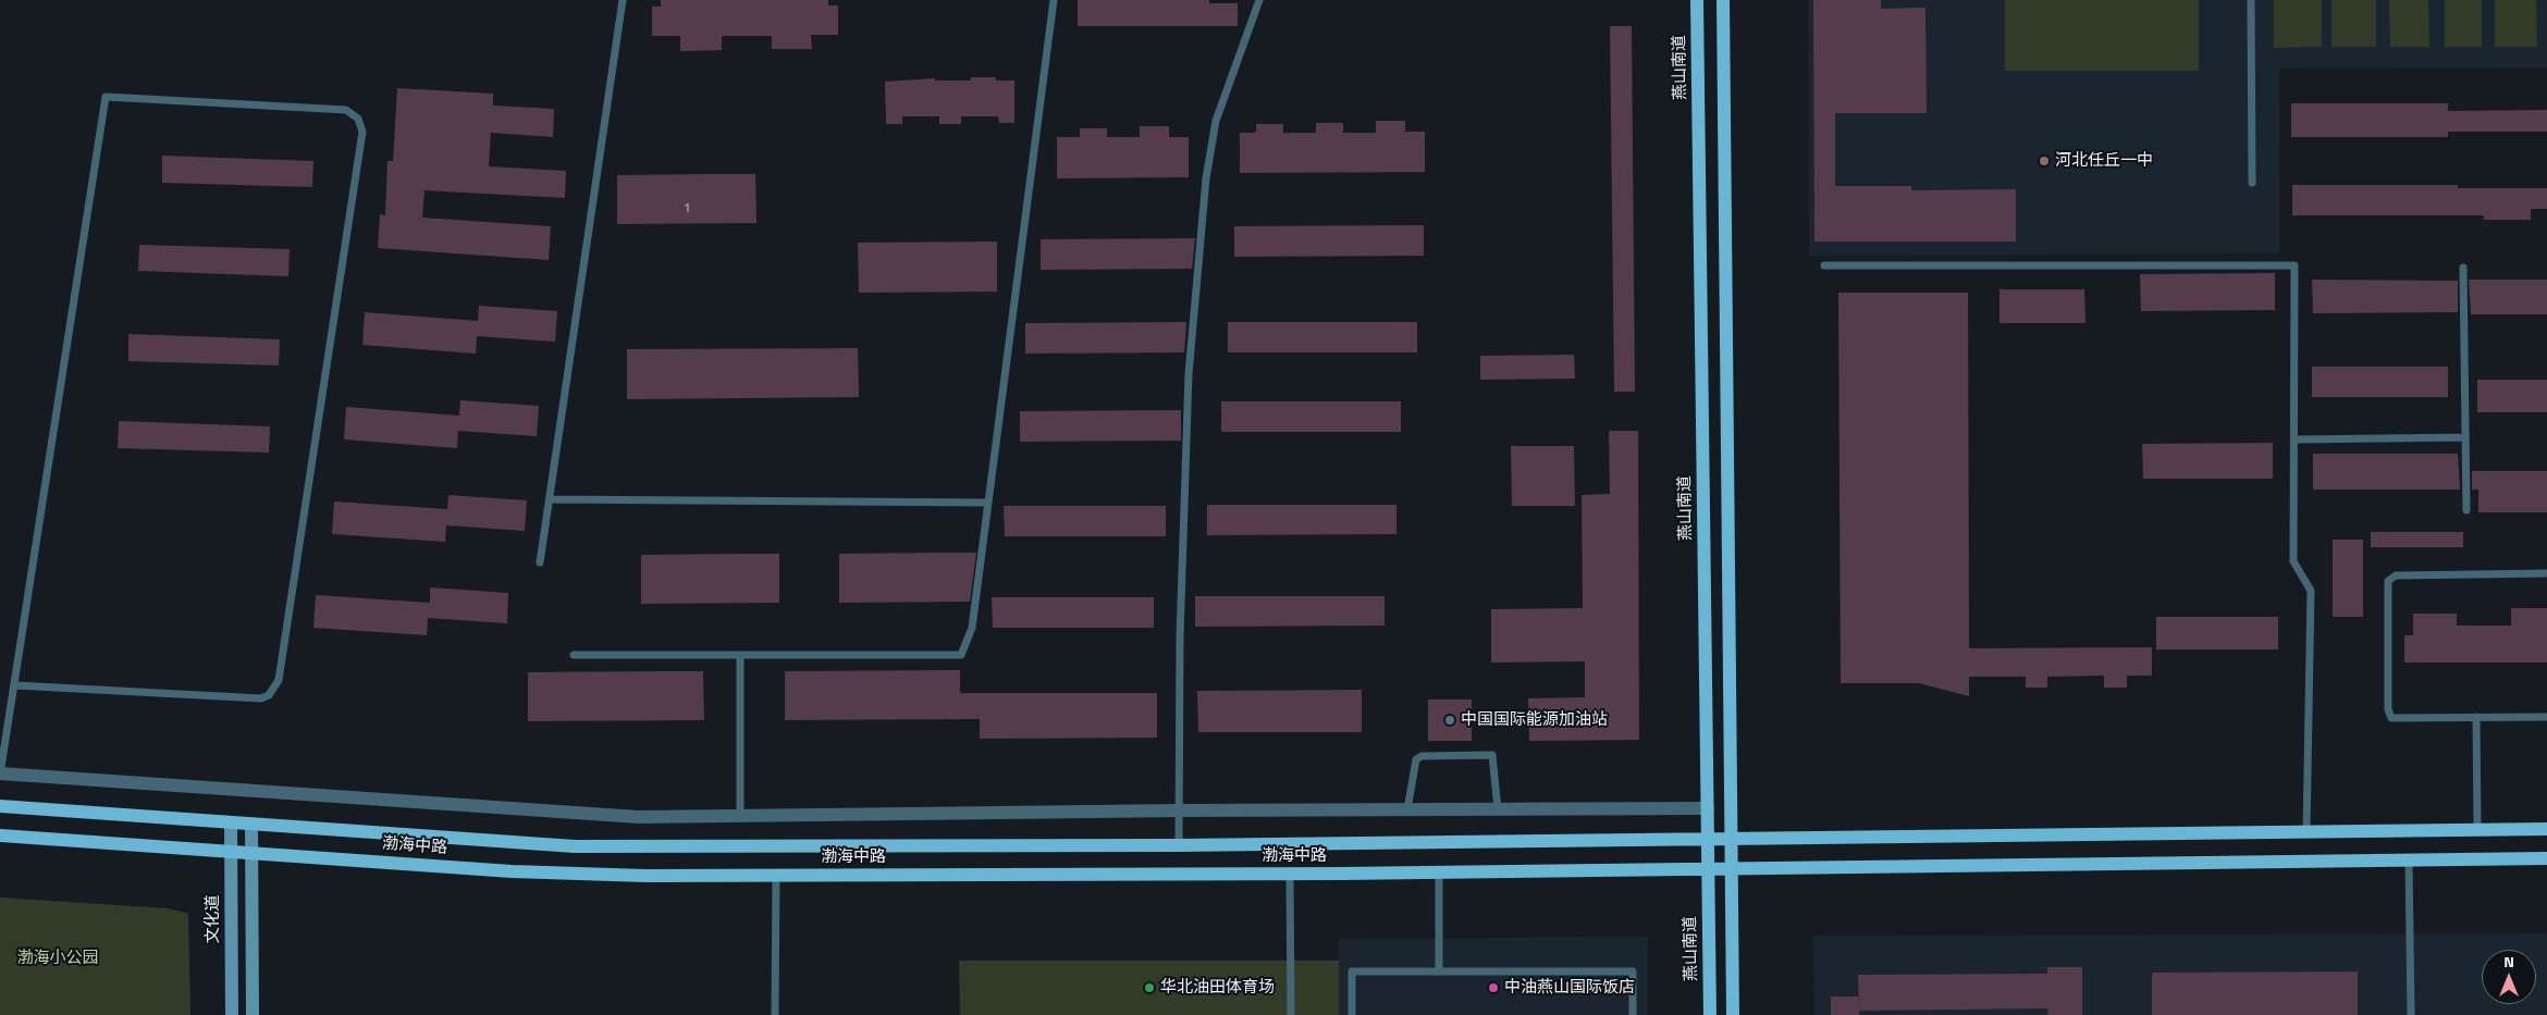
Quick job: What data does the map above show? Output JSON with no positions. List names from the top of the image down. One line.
{"streets":{"main road":["燕山南道","渤海中路","文化道"]},"crossings":[["燕山南道","渤海中路"],["渤海中路","文化道"]],"parks":["渤海小公园"],"places":["河北任丘一中","中国国际能源加油站","华北油田体育场","中油燕山国际饭店"],"house_numbers":["1"],"north":"top"}
